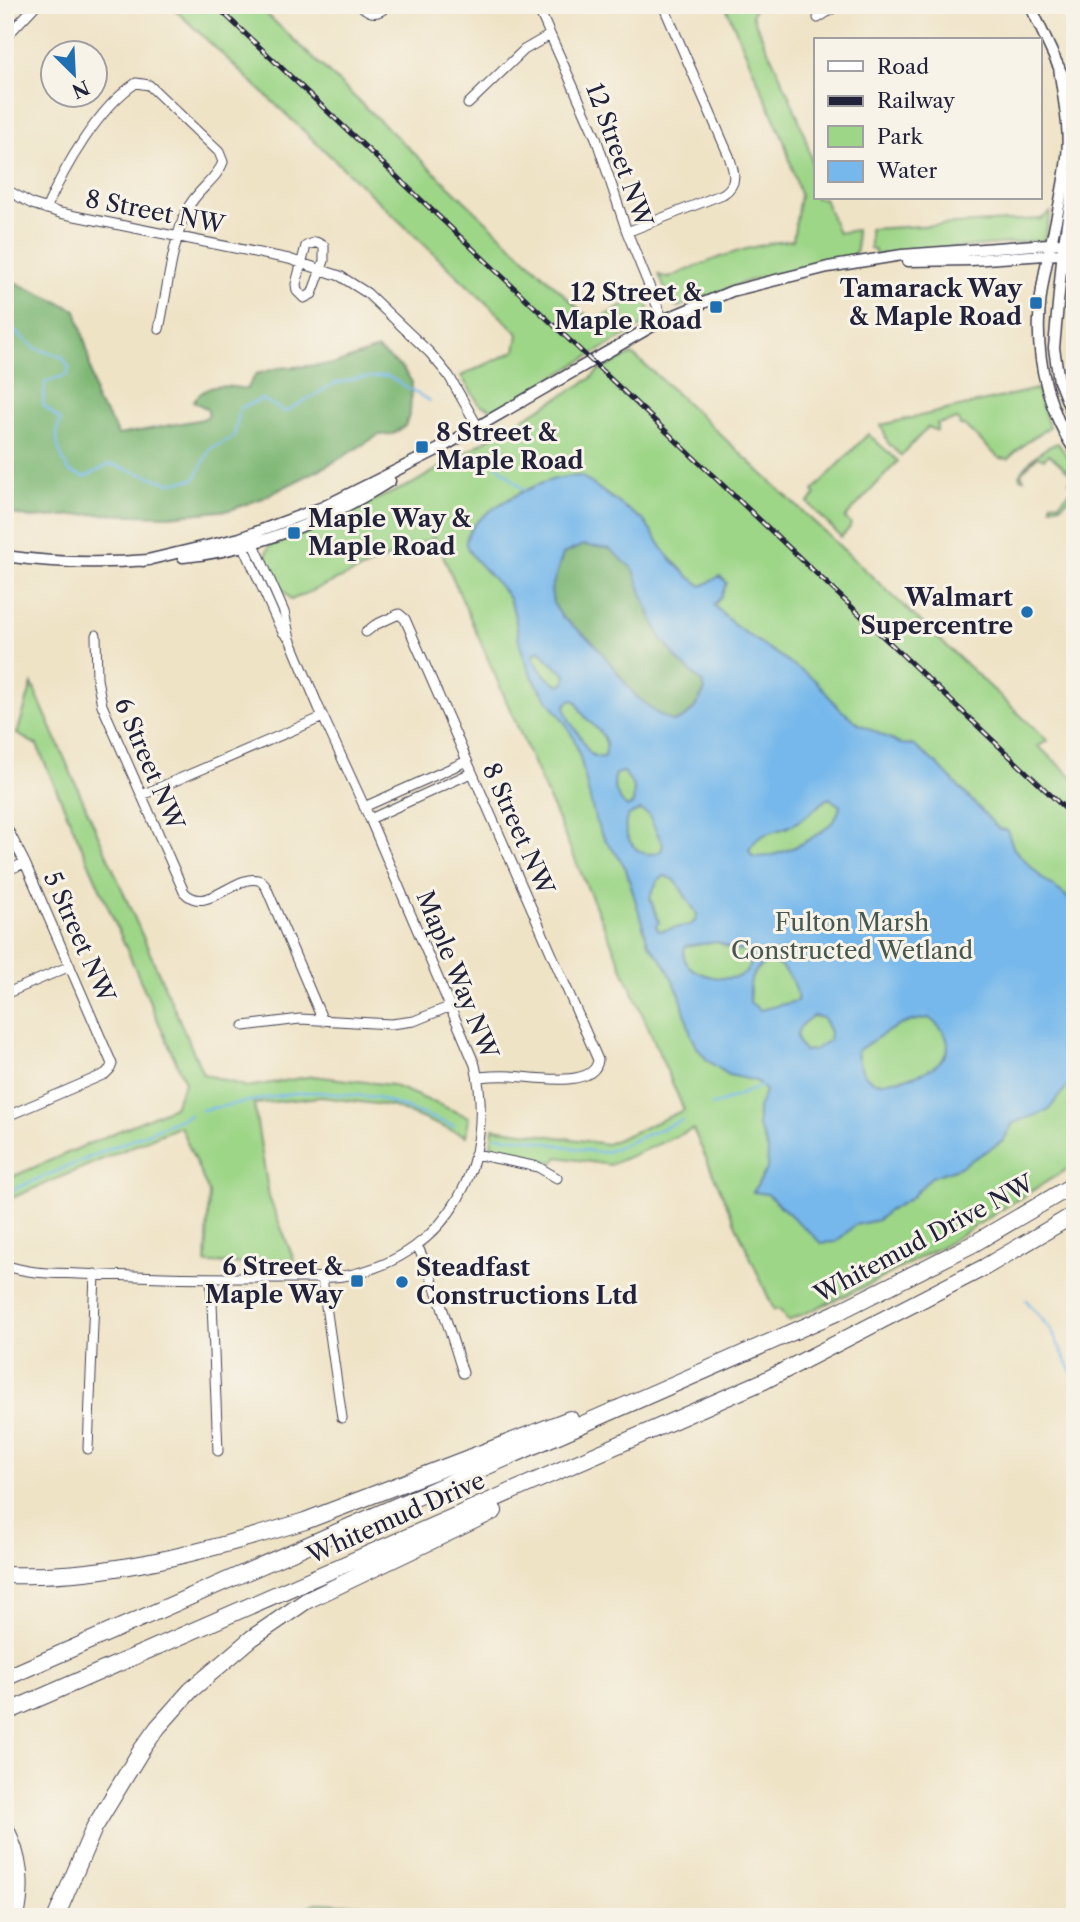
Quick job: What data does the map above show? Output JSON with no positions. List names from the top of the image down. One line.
{"streets":{"highway":["Whitemud Drive NW","Whitemud Drive"],"street":["12 Street NW","8 Street NW","6 Street NW","5 Street NW","Maple Way NW"]},"crossings":[["8 Street NW","Maple Way NW"],["Whitemud Drive NW","Whitemud Drive"]],"parks":["Fulton Marsh Constructed Wetland"],"places":{"transit":["Tamarack Way & Maple Road","12 Street & Maple Road","8 Street & Maple Road","Maple Way & Maple Road","6 Street & Maple Way"],"other":["Walmart Supercentre","Steadfast Constructions Ltd"]},"legend":["Road","Railway","Park","Water"],"north":"bottom right"}
